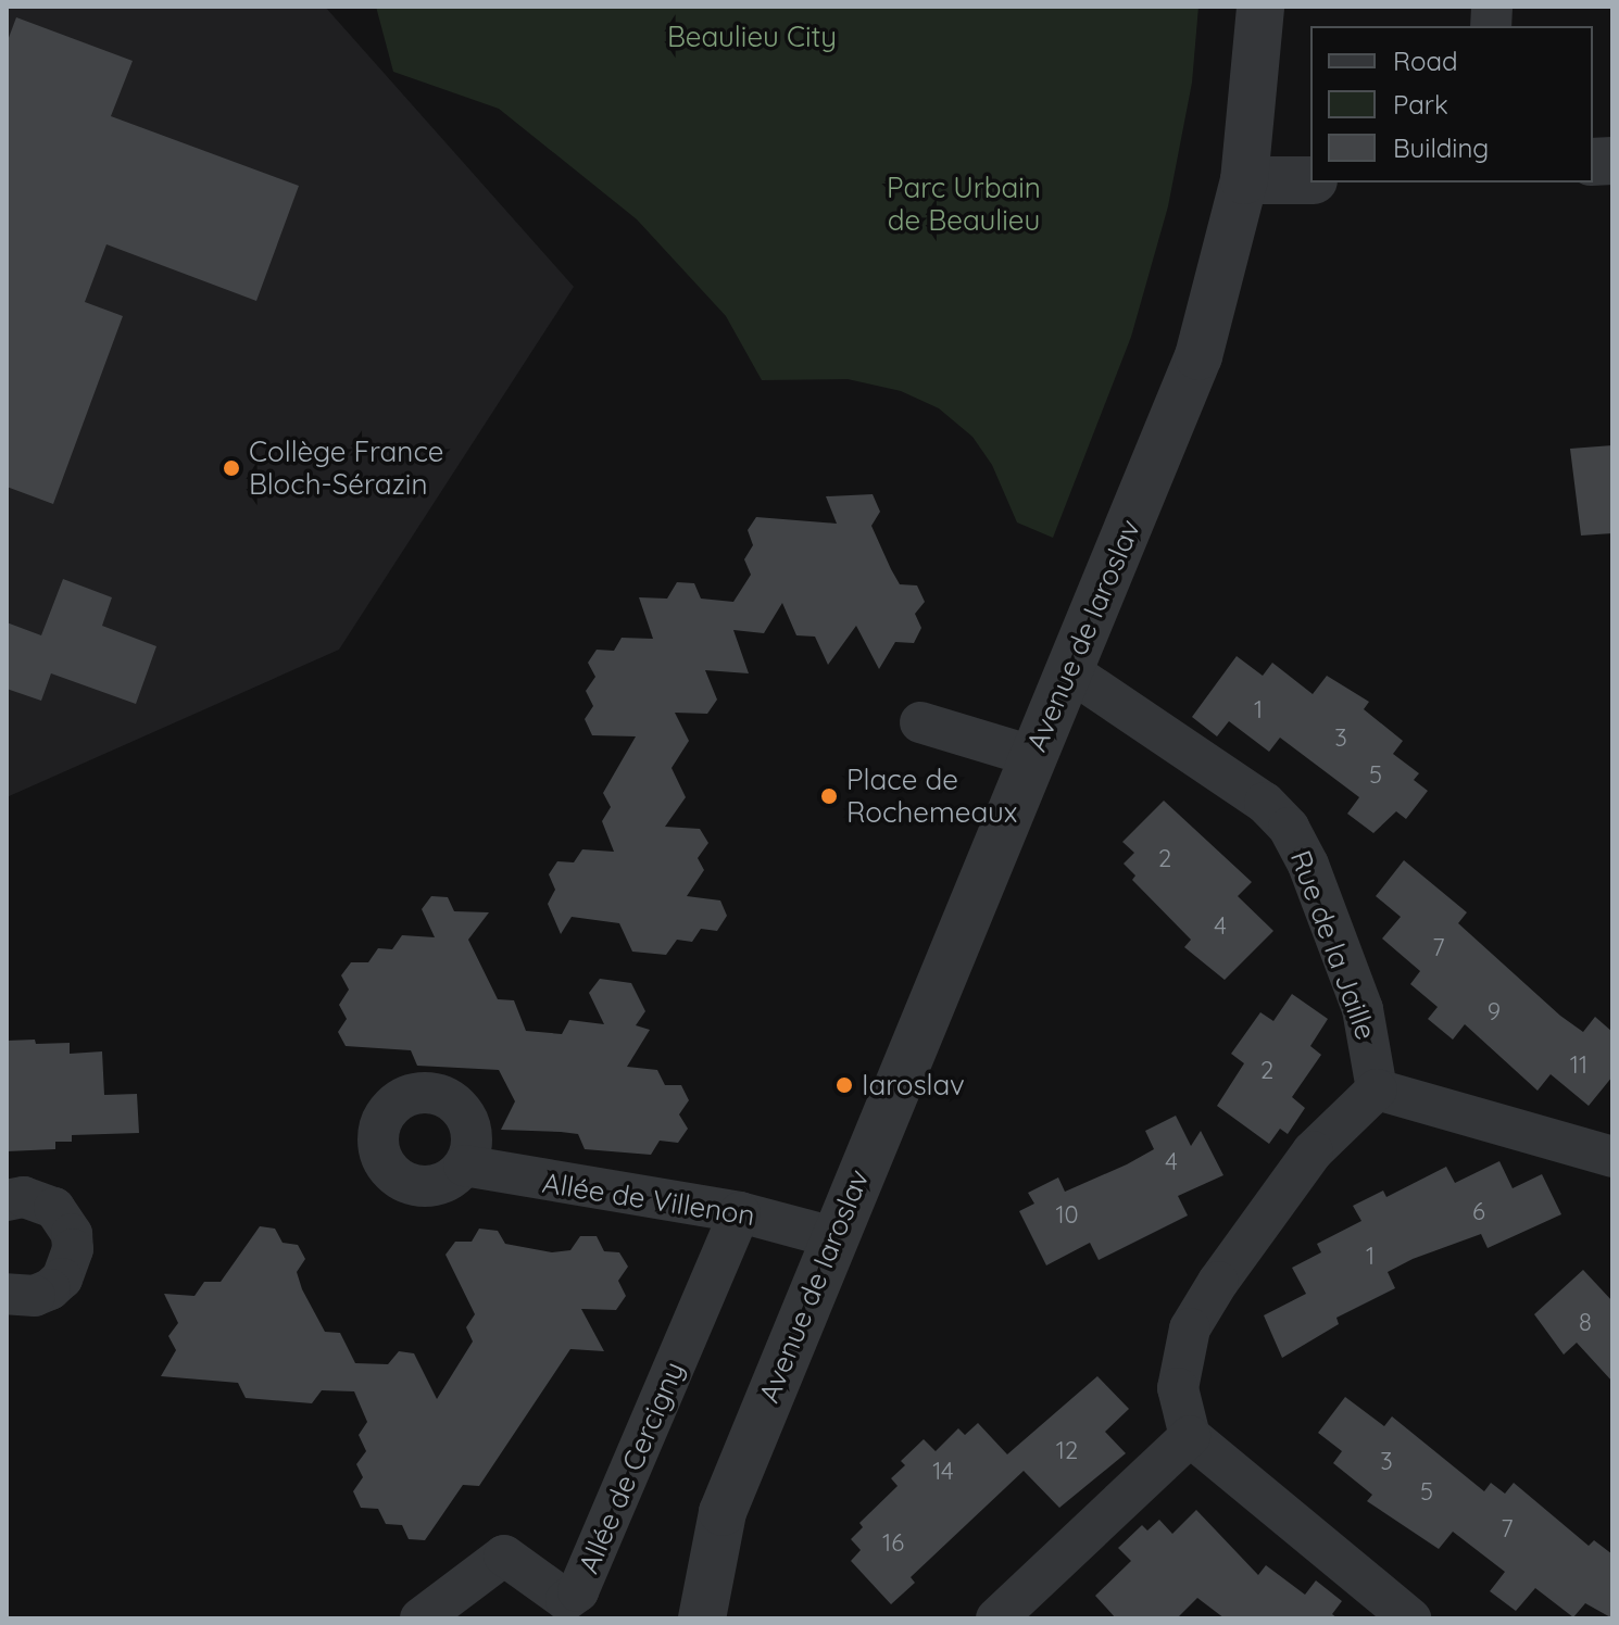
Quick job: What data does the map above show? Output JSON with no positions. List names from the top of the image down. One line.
{"streets":{"street":["Avenue de Iaroslav","Rue de la Jaille","Allée de Villenon","Allée de Cercigny"]},"crossings":[["Avenue de Iaroslav","Rue de la Jaille"],["Avenue de Iaroslav","Allée de Villenon"],["Allée de Villenon","Allée de Cercigny"]],"parks":["Beaulieu City","Parc Urbain de Beaulieu"],"places":["Collège France Bloch-Sérazin","Place de Rochemeaux","Iaroslav"],"house_numbers":["1","3","5","2","4","7","9","11","2","4","6","10","1","8","12","3","14","5","7","16"],"legend":["Road","Park","Building"]}
